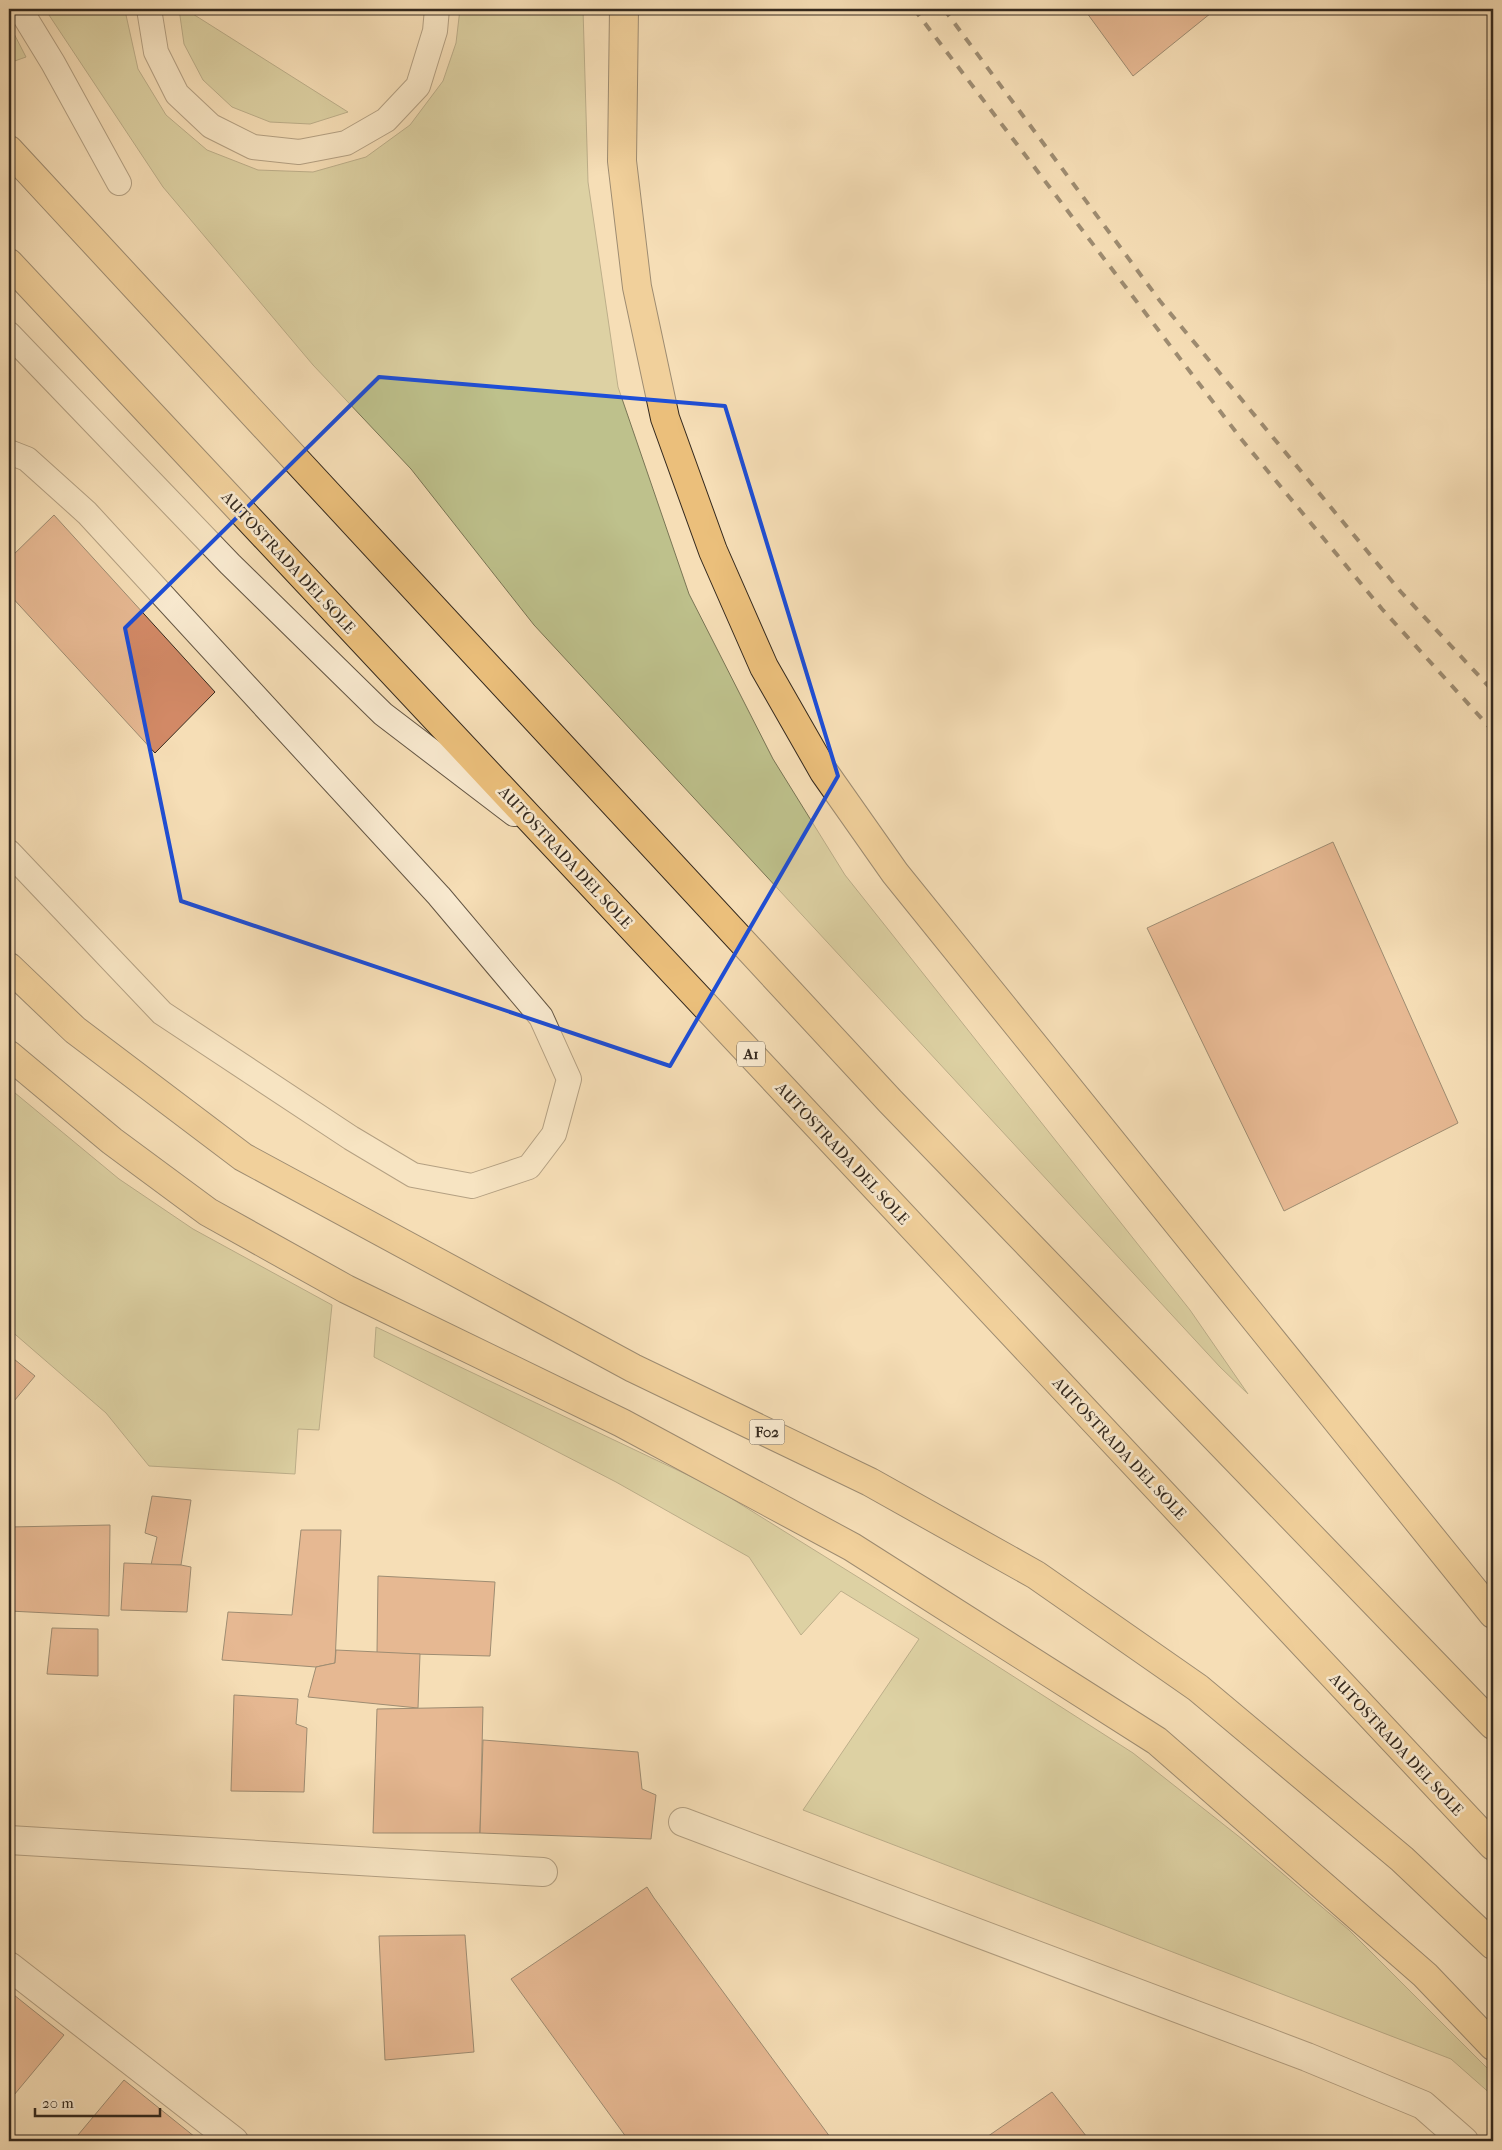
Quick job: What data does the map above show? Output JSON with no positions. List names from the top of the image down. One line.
{"streets":{"highway":["AUTOSTRADA DEL SOLE","A1","F02"]},"scale_bar":"20 m"}
